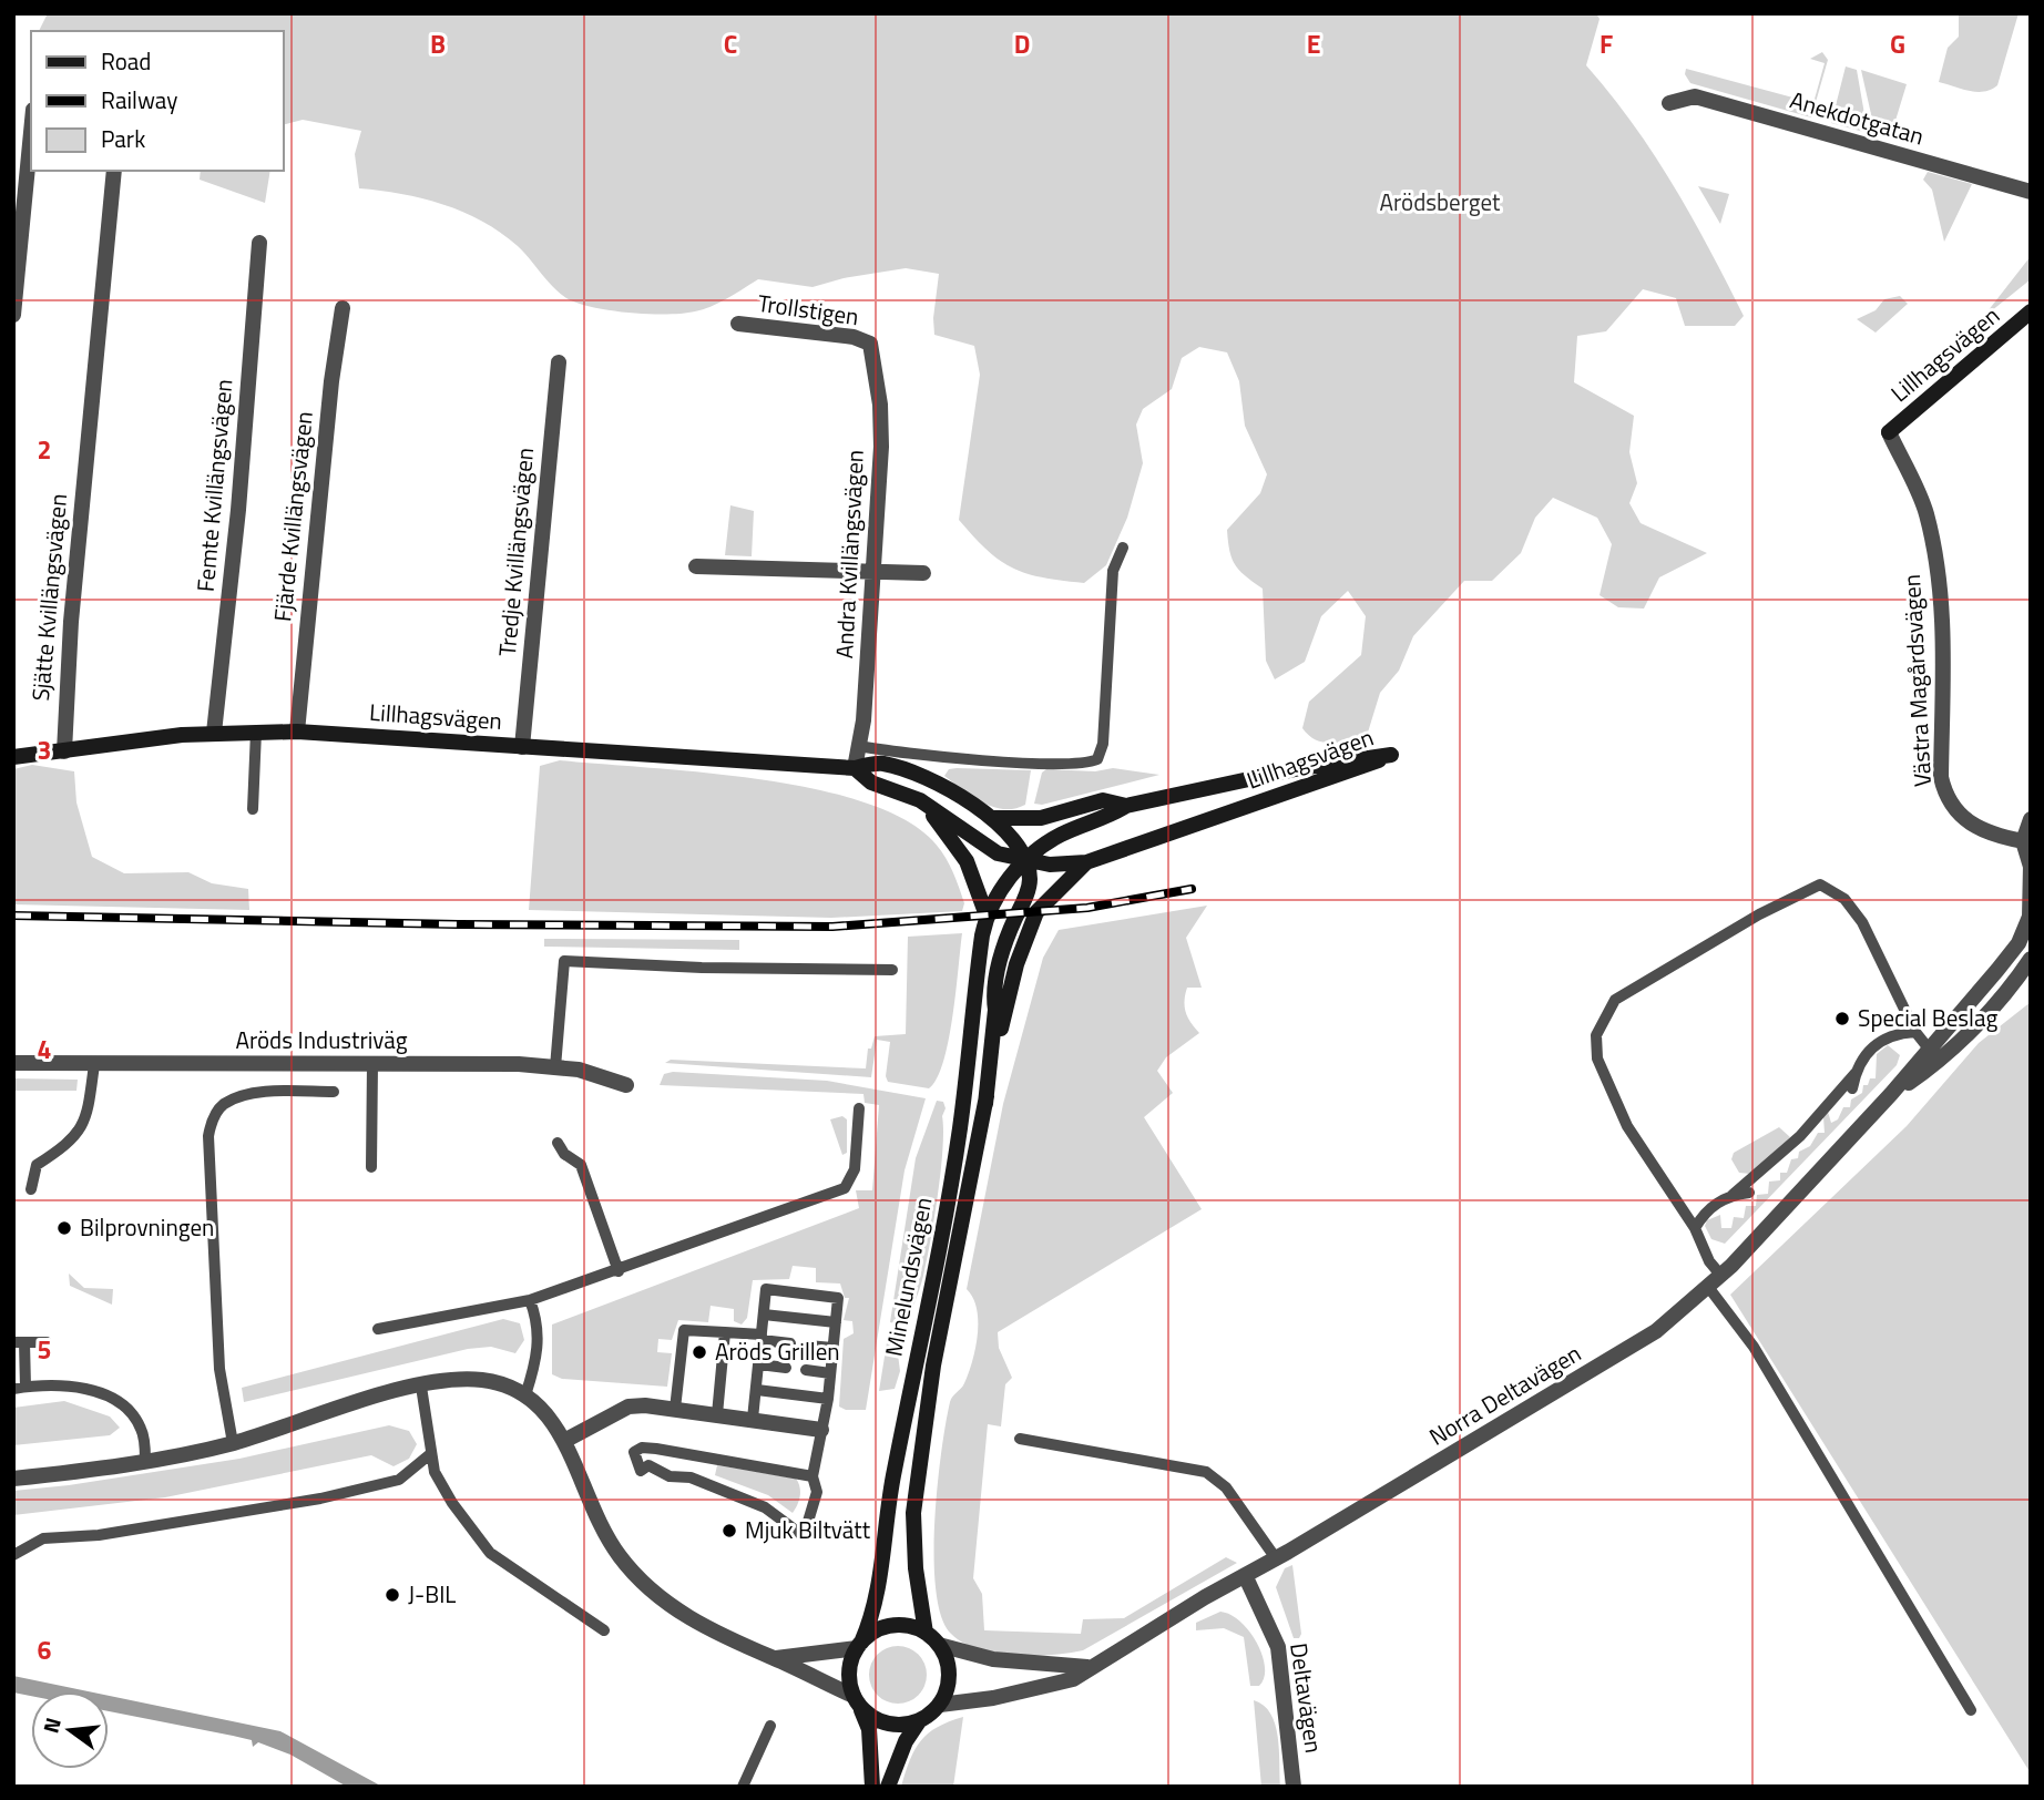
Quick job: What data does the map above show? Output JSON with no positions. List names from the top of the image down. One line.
{"streets":{"main road":["Lillhagsvägen","Minelundsvägen"],"street":["Anekdotgatan","Trollstigen","Femte Kvillängsvägen","Fjärde Kvillängsvägen","Tredje Kvillängsvägen","Andra Kvillängsvägen","Sjätte Kvillängsvägen","Västra Magårdsvägen","Aröds Industriväg","Norra Deltavägen","Deltavägen"]},"crossings":[["Trollstigen","Andra Kvillängsvägen"],["Lillhagsvägen","Femte Kvillängsvägen"],["Lillhagsvägen","Fjärde Kvillängsvägen"],["Lillhagsvägen","Tredje Kvillängsvägen"],["Lillhagsvägen","Andra Kvillängsvägen"],["Lillhagsvägen","Sjätte Kvillängsvägen"],["Lillhagsvägen","Västra Magårdsvägen"],["Lillhagsvägen","Minelundsvägen"],["Västra Magårdsvägen","Norra Deltavägen"],["Minelundsvägen","Norra Deltavägen"],["Norra Deltavägen","Deltavägen"]],"parks":["Arödsberget"],"places":["Special Beslag","Bilprovningen","Aröds Grillen","Mjuk Biltvätt","J-BIL"],"legend":["Road","Railway","Park"],"north":"left","grid":{"columns":["B","C","D","E","F","G"],"rows":["2","3","4","5","6"]}}
